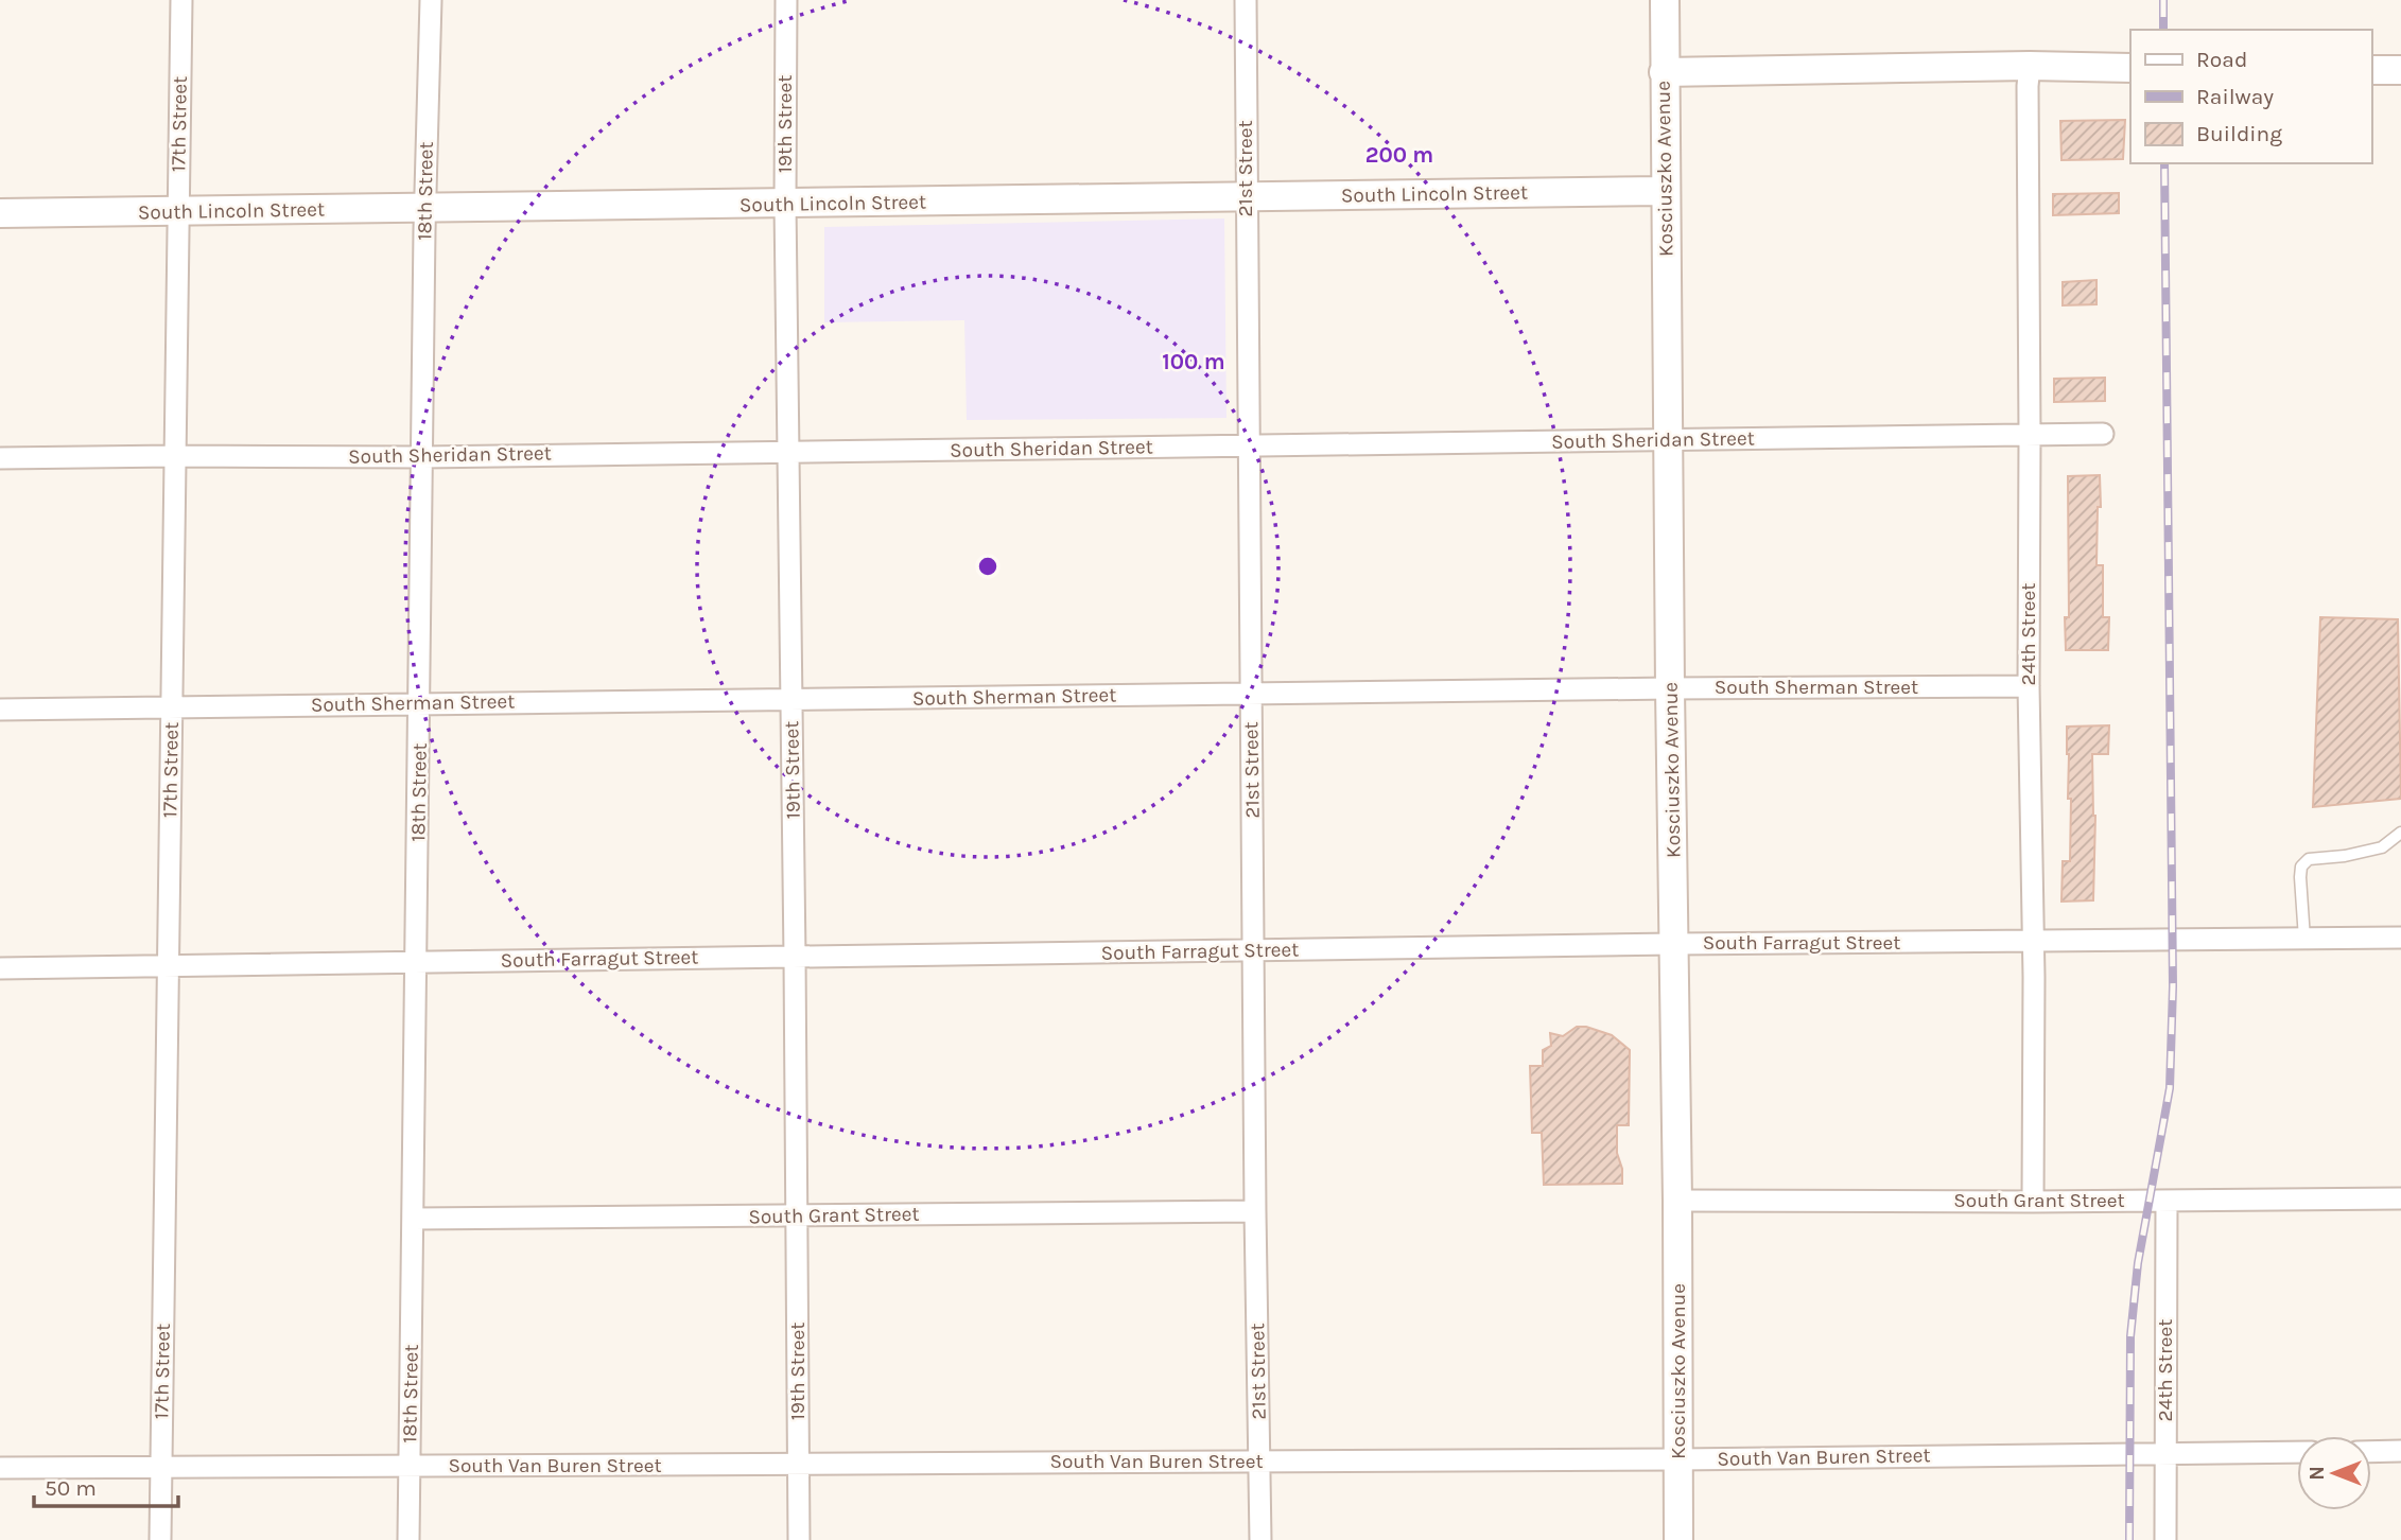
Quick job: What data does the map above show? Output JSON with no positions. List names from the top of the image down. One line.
{"streets":{"street":["17th Street","19th Street","21st Street","Kosciuszko Avenue","18th Street","South Lincoln Street","South Sheridan Street","24th Street","South Sherman Street","South Farragut Street","South Grant Street","South Van Buren Street"]},"crossings":[["17th Street","South Lincoln Street"],["17th Street","South Sheridan Street"],["17th Street","South Sherman Street"],["17th Street","South Farragut Street"],["17th Street","South Van Buren Street"],["19th Street","South Lincoln Street"],["19th Street","South Sheridan Street"],["19th Street","South Sherman Street"],["19th Street","South Farragut Street"],["19th Street","South Grant Street"],["19th Street","South Van Buren Street"],["21st Street","South Lincoln Street"],["21st Street","South Sheridan Street"],["21st Street","South Sherman Street"],["21st Street","South Farragut Street"],["21st Street","South Grant Street"],["21st Street","South Van Buren Street"],["Kosciuszko Avenue","South Lincoln Street"],["Kosciuszko Avenue","South Sheridan Street"],["Kosciuszko Avenue","South Sherman Street"],["Kosciuszko Avenue","South Farragut Street"],["Kosciuszko Avenue","South Grant Street"],["Kosciuszko Avenue","South Van Buren Street"],["18th Street","South Lincoln Street"],["18th Street","South Sheridan Street"],["18th Street","South Sherman Street"],["18th Street","South Farragut Street"],["18th Street","South Grant Street"],["18th Street","South Van Buren Street"],["South Sheridan Street","24th Street"],["24th Street","South Sherman Street"],["24th Street","South Farragut Street"],["24th Street","South Grant Street"],["24th Street","South Van Buren Street"]],"legend":["Road","Railway","Building"],"scale_bar":"50 m","north":"left","rings":["200 m","100 m"]}
